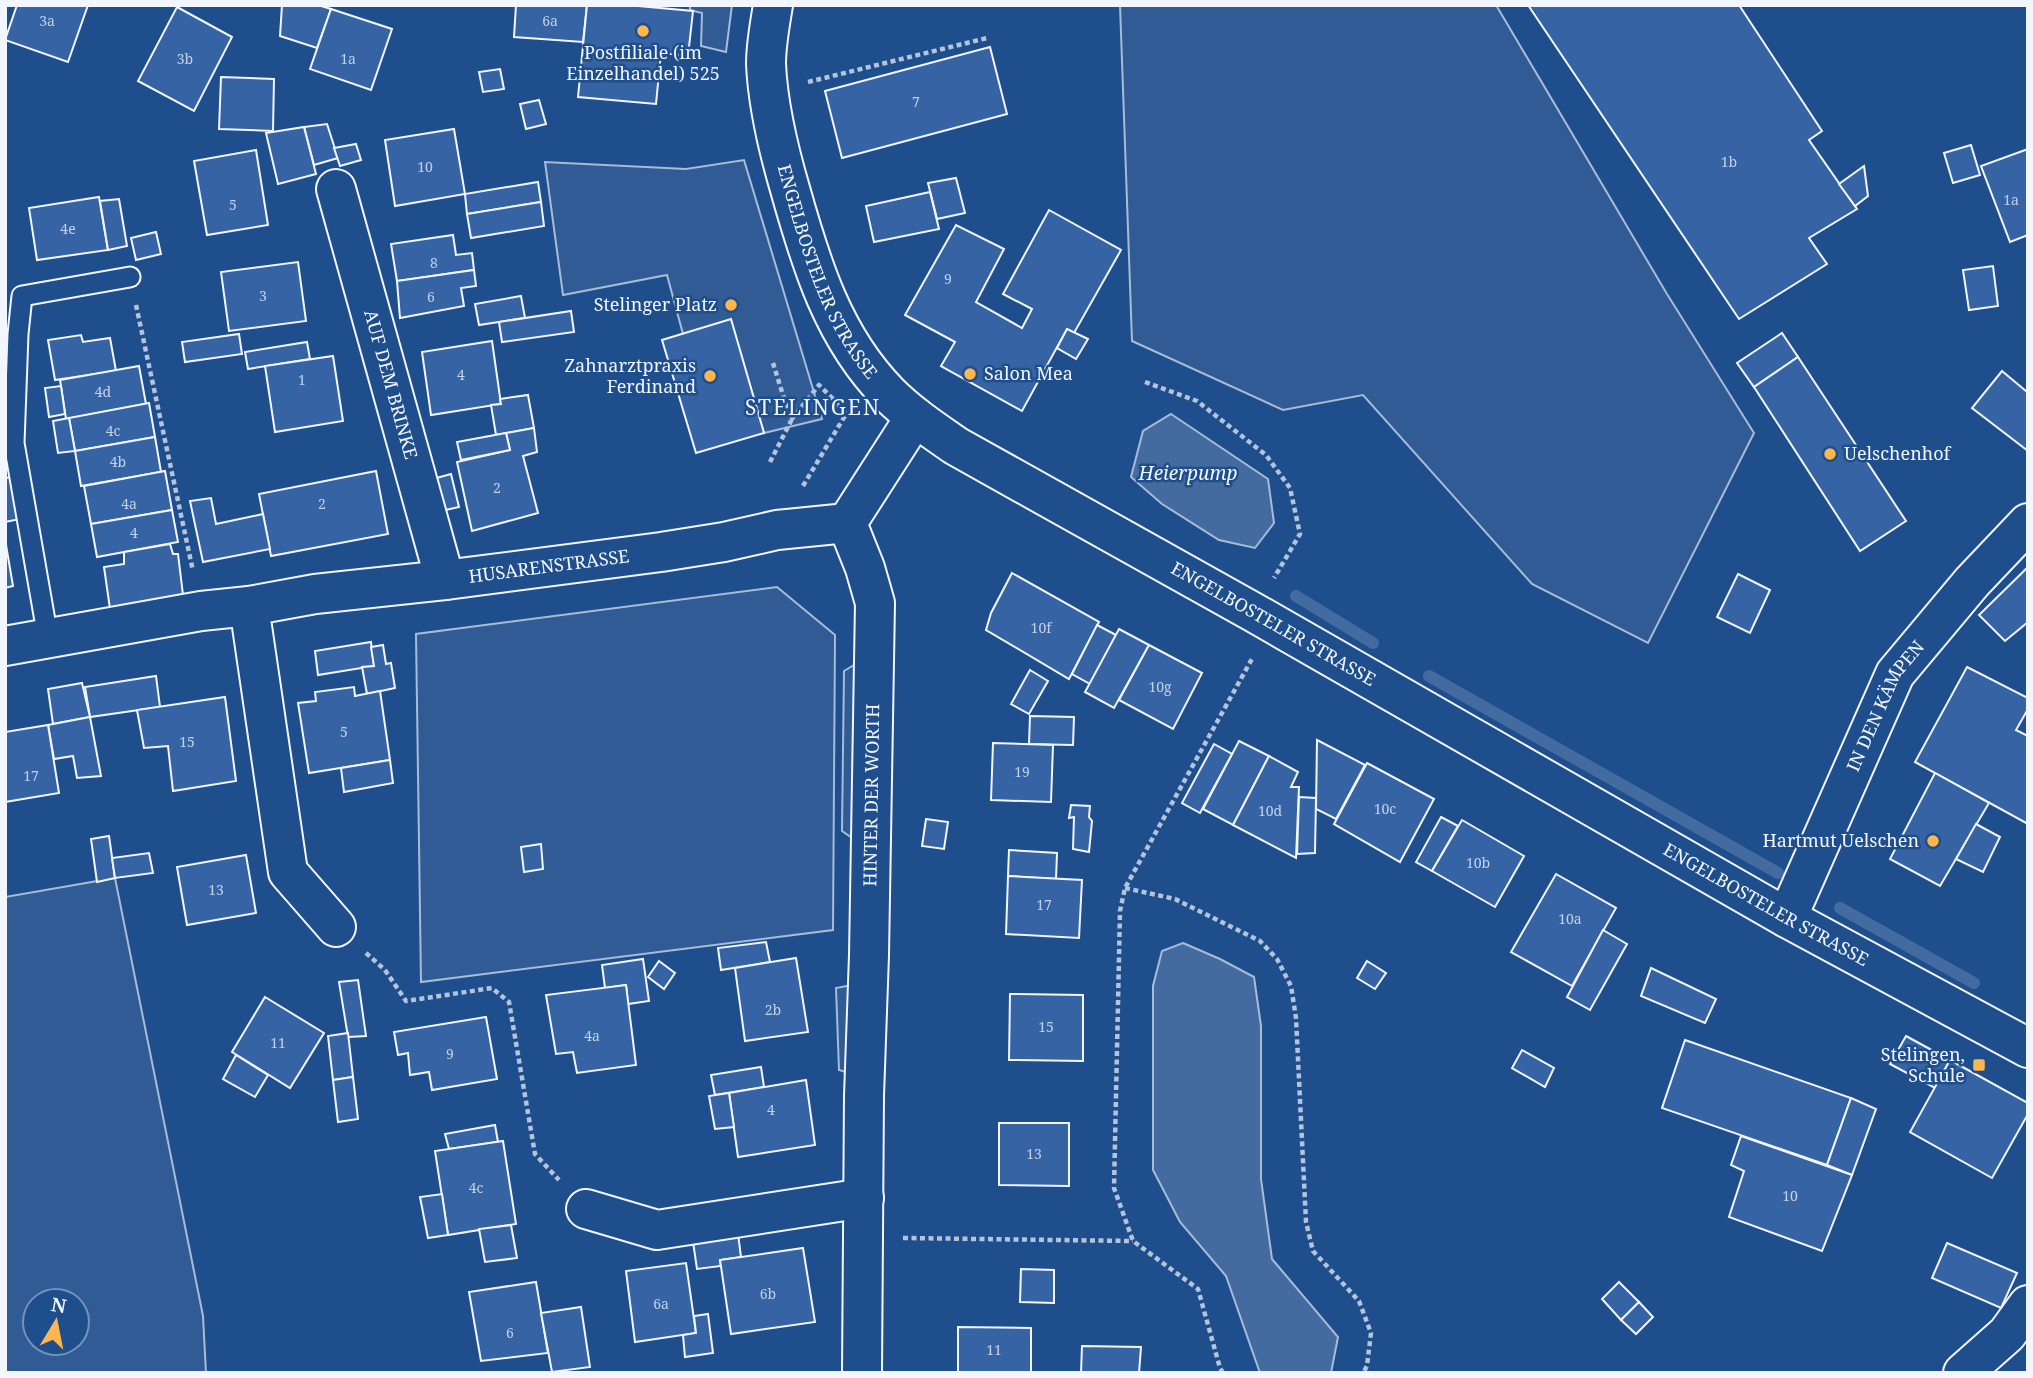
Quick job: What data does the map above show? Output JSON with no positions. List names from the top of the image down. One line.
{"streets":{"street":["ENGELBOSTELER STRASSE","AUF DEM BRINKE","HUSARENSTRASSE","IN DEN KÄMPEN","HINTER DER WORTH"]},"crossings":[["ENGELBOSTELER STRASSE","IN DEN KÄMPEN"],["AUF DEM BRINKE","HUSARENSTRASSE"],["HUSARENSTRASSE","HINTER DER WORTH"]],"districts":["STELINGEN"],"water":["Heierpump"],"places":{"other":["Postfiliale (im Einzelhandel) 525","Stelinger Platz","Salon Mea","Zahnarztpraxis Ferdinand","Uelschenhof","Hartmut Uelschen"],"transit":["Stelingen, Schule"]},"house_numbers":["3a","6a","3b","1a","7","1b","10","1a","5","4e","8","9","3","6","4","1","4d","4c","4b","2","4a","2","4","10f","10g","5","15","19","17","10c","10d","10b","13","17","10a","2b","15","4a","11","9","4","13","4c","10","6b","6a","6","11"],"north":"top"}
